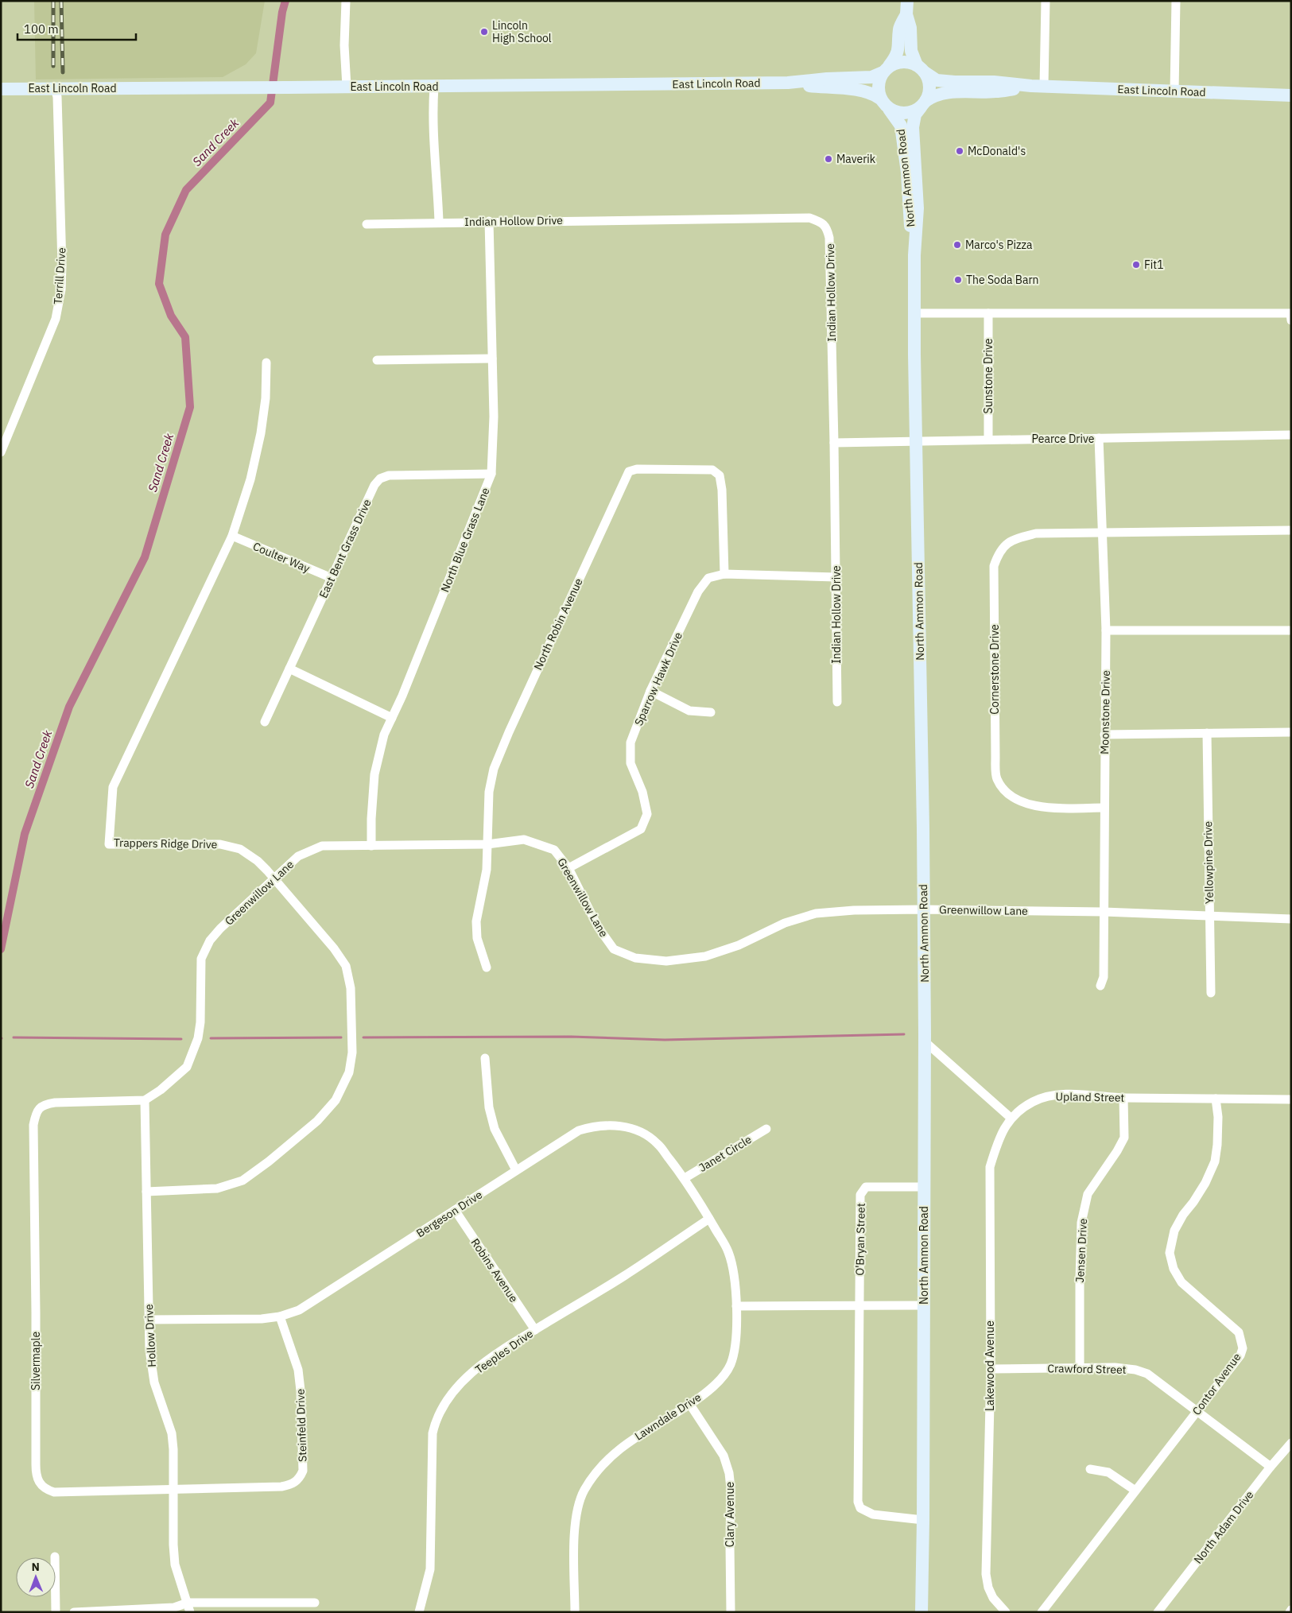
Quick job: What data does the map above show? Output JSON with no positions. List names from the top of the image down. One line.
{"streets":{"main road":["East Lincoln Road","North Ammon Road"],"street":["Indian Hollow Drive","Terrill Drive","Sunstone Drive","Pearce Drive","North Blue Grass Lane","East Bent Grass Drive","Coulter Way","North Robin Avenue","Cornerstone Drive","Sparrow Hawk Drive","Moonstone Drive","Trappers Ridge Drive","Yellowpine Drive","Greenwillow Lane","Upland Street","Janet Circle","Bergeson Drive","O'Bryan Street","Jensen Drive","Robins Avenue","Hollow Drive","Teeples Drive","Silvermaple","Lakewood Avenue","Crawford Street","Contor Avenue","Lawndale Drive","Steinfeld Drive","Clary Avenue","North Adam Drive"]},"crossings":[["East Lincoln Road","North Ammon Road"],["East Lincoln Road","Terrill Drive"],["North Ammon Road","Pearce Drive"],["North Ammon Road","Greenwillow Lane"],["North Ammon Road","O'Bryan Street"],["Indian Hollow Drive","Pearce Drive"],["Indian Hollow Drive","North Blue Grass Lane"],["Indian Hollow Drive","Sparrow Hawk Drive"],["Sunstone Drive","Pearce Drive"],["Pearce Drive","Moonstone Drive"],["North Blue Grass Lane","East Bent Grass Drive"],["North Blue Grass Lane","Greenwillow Lane"],["East Bent Grass Drive","Coulter Way"],["Coulter Way","Trappers Ridge Drive"],["North Robin Avenue","Sparrow Hawk Drive"],["North Robin Avenue","Greenwillow Lane"],["Cornerstone Drive","Moonstone Drive"],["Sparrow Hawk Drive","Greenwillow Lane"],["Moonstone Drive","Greenwillow Lane"],["Trappers Ridge Drive","Greenwillow Lane"],["Trappers Ridge Drive","Hollow Drive"],["Yellowpine Drive","Greenwillow Lane"],["Greenwillow Lane","Hollow Drive"],["Greenwillow Lane","Silvermaple"],["Upland Street","Jensen Drive"],["Upland Street","Lakewood Avenue"],["Upland Street","Contor Avenue"],["Janet Circle","Bergeson Drive"],["Bergeson Drive","Robins Avenue"],["Bergeson Drive","Hollow Drive"],["Bergeson Drive","Teeples Drive"],["Bergeson Drive","Lawndale Drive"],["Bergeson Drive","Steinfeld Drive"],["Jensen Drive","Crawford Street"],["Robins Avenue","Teeples Drive"],["Hollow Drive","Silvermaple"],["Hollow Drive","Steinfeld Drive"],["Teeples Drive","Lawndale Drive"],["Silvermaple","Steinfeld Drive"],["Lakewood Avenue","Crawford Street"],["Crawford Street","Contor Avenue"],["Crawford Street","North Adam Drive"],["Lawndale Drive","Clary Avenue"]],"water":["Sand Creek"],"places":["Lincoln High School","McDonald's","Maverik","Marco's Pizza","Fit1","The Soda Barn"],"scale_bar":"100 m","north":"top"}
